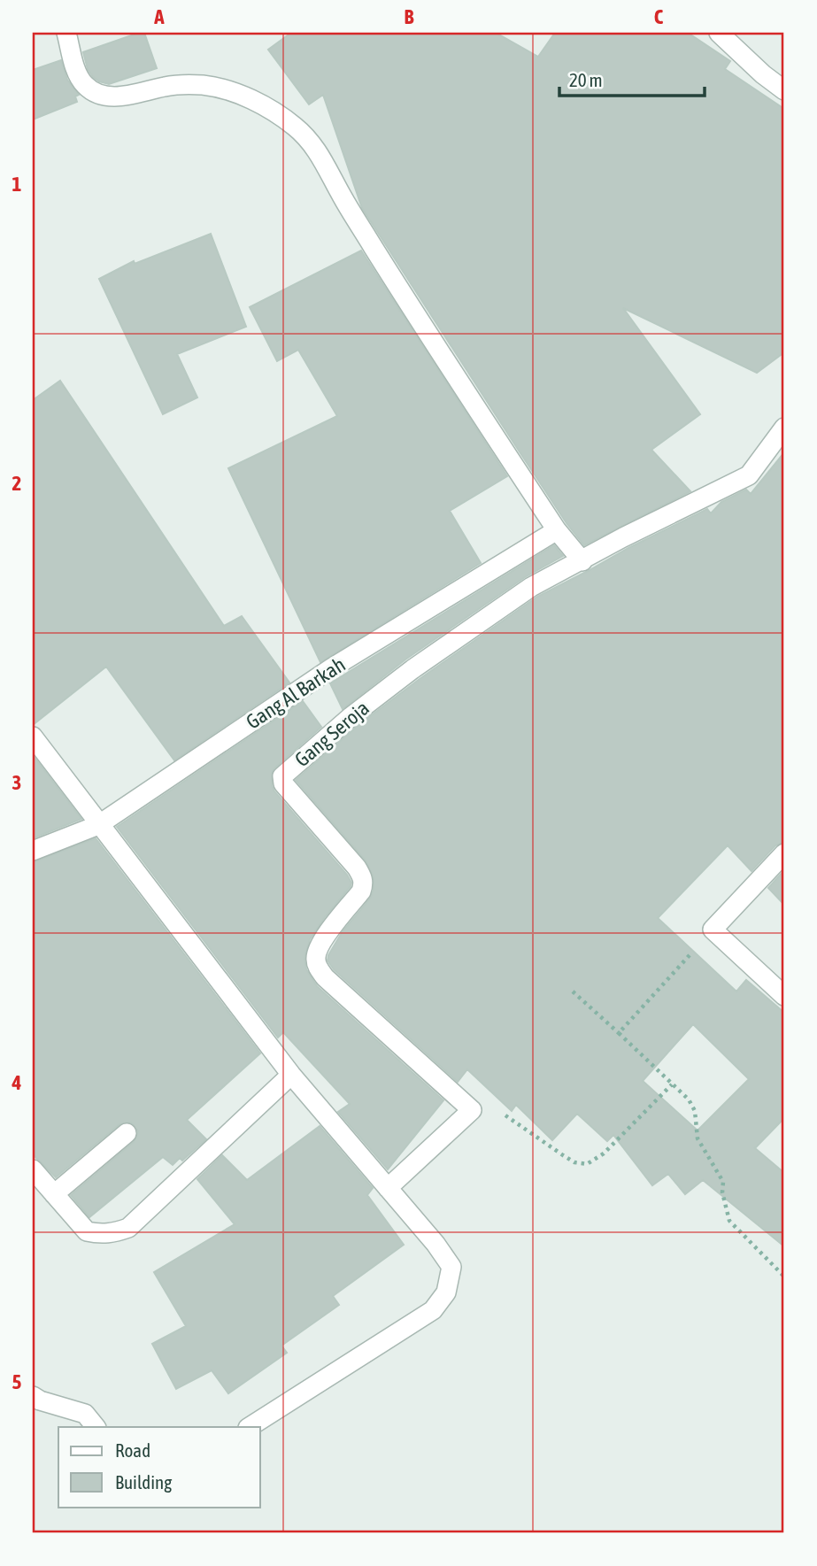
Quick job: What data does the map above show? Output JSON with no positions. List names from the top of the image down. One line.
{"streets":{"street":["Gang Al Barkah","Gang Seroja"]},"legend":["Road","Building"],"scale_bar":"20 m","grid":{"columns":["A","B","C"],"rows":["1","2","3","4","5"]}}
